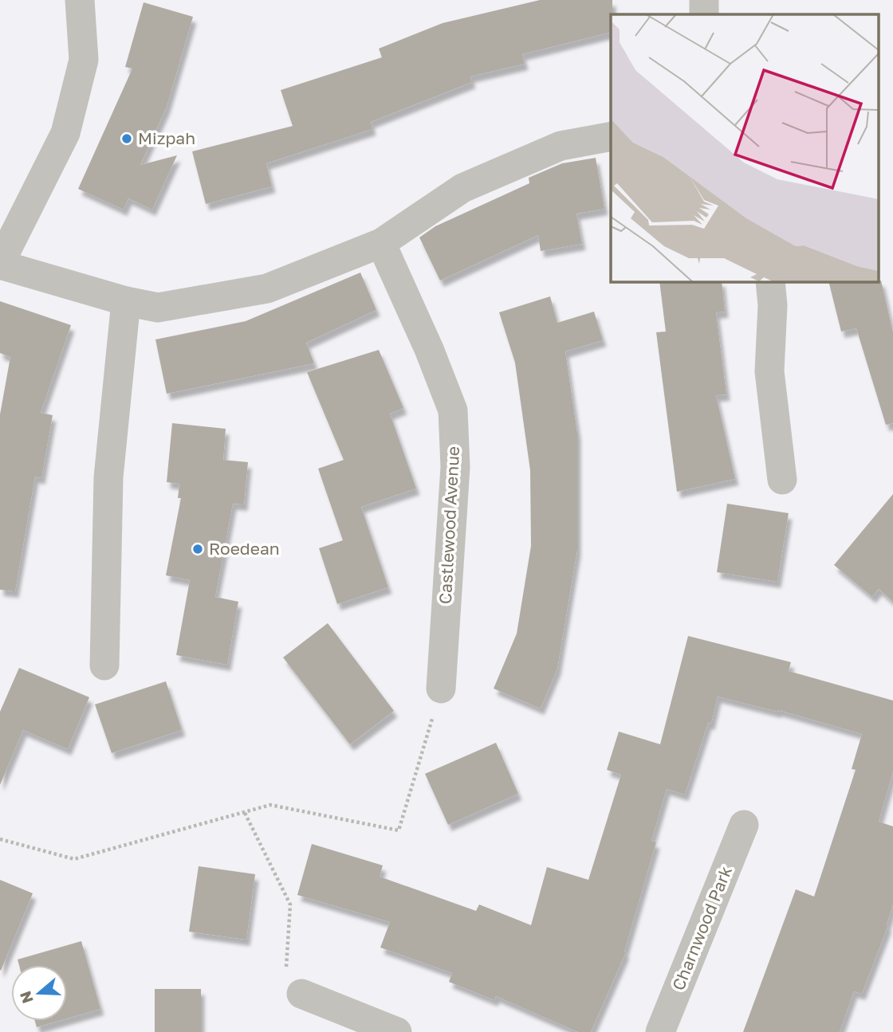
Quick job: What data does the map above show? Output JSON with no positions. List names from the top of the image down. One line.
{"streets":{"street":["Castlewood Avenue","Charnwood Park"]},"places":["Mizpah","Roedean"],"north":"left"}
